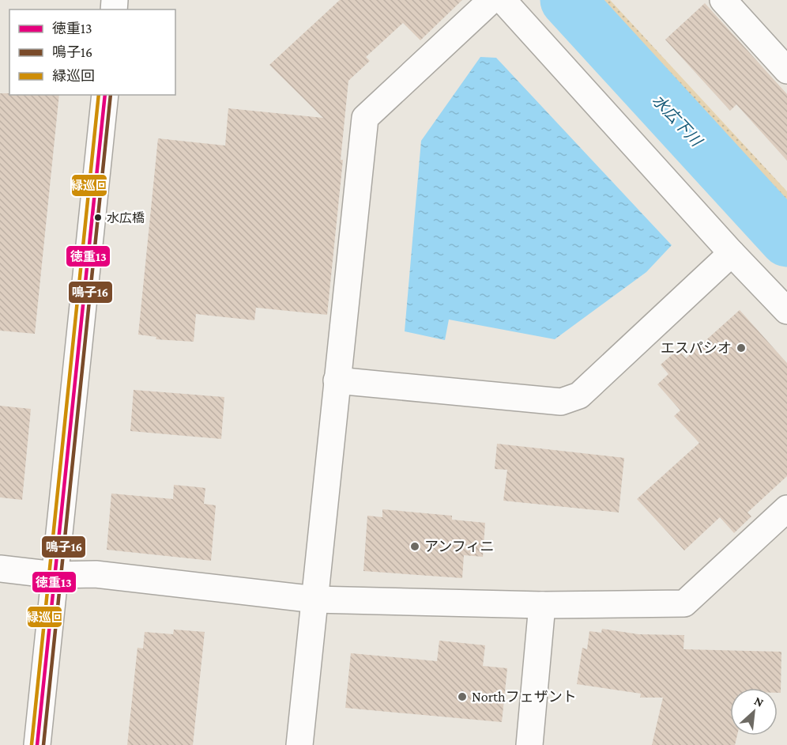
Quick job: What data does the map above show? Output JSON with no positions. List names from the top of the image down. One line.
{"water":["水広下川"],"places":["水広橋","エスパシオ","アンフィニ","Northフェザント"],"lines":["transit line 徳重13","transit line 鳴子16","transit line 緑巡回"],"legend":["徳重13","鳴子16","緑巡回"],"north":"top right"}
